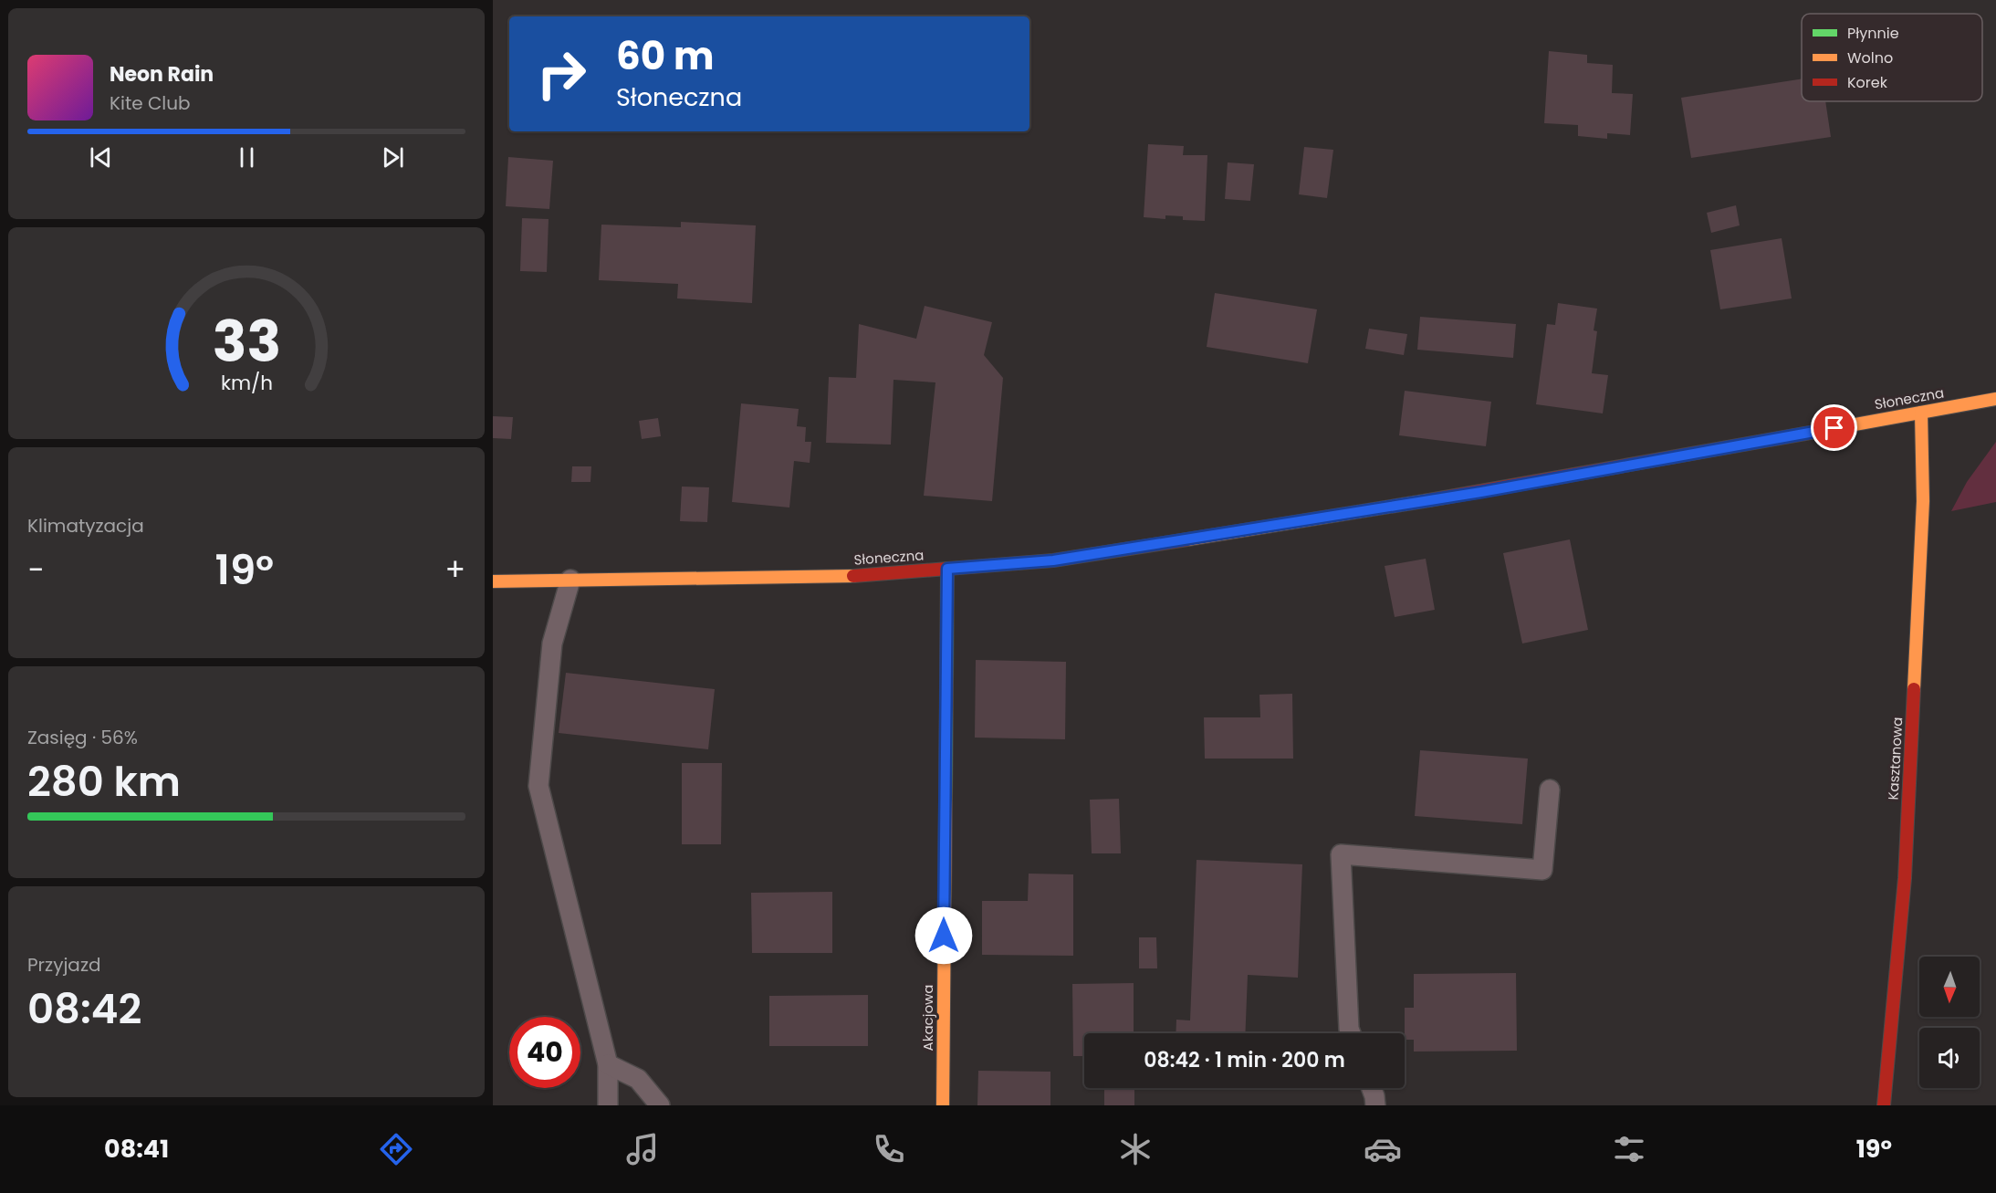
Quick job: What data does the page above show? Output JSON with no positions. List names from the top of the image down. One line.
{"streets":{"street":["Słoneczna","Kasztanowa","Akacjowa"]},"crossings":[["Słoneczna","Kasztanowa"],["Słoneczna","Akacjowa"]],"legend":["Płynnie","Wolno","Korek"],"north":"bottom","page":{"turn":["60 m","Słoneczna"],"song":["Neon Rain","Kite Club"],"tile":["Klimatyzacja",["Zasięg · 56%","280 km"],["Przyjazd","08:42"]],"heat":["−","19°","+"],"limit":"40","trip":"08:42 · 1 min · 200 m","tabs":["08:41","19°"],"gauge":["33","km/h"]}}
